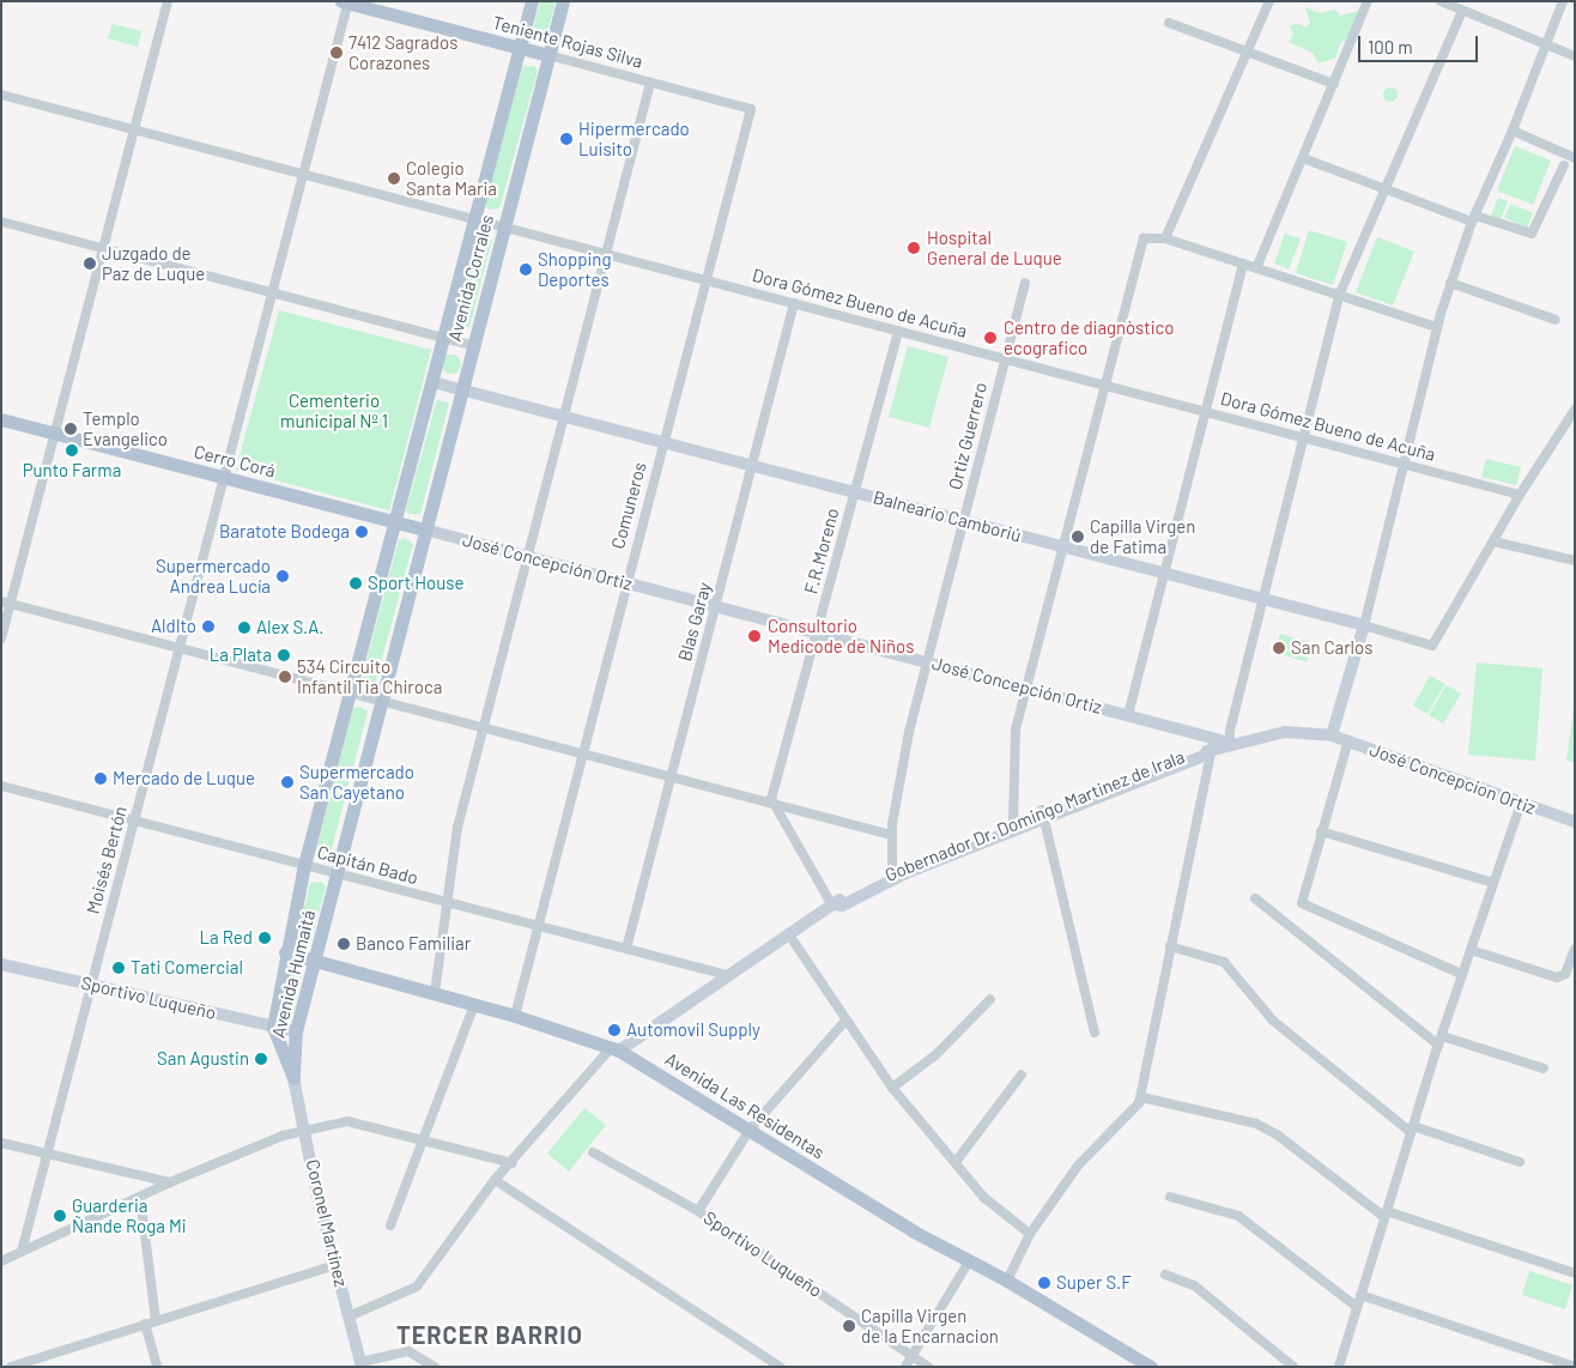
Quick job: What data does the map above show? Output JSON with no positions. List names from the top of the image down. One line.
{"streets":{"main road":["Teniente Rojas Silva","Avenida Corrales","Cerro Corá","Avenida Humaitá","Avenida Las Residentas"],"street":["Dora Gómez Bueno de Acuña","Ortiz Guerrero","Comuneros","Balneario Camboriú","F.R.Moreno","José Concepción Ortiz","Blas Garay","José Concepcion Ortiz","Gobernador Dr. Domingo Martinez de Irala","Moisés Bertón","Capitán Bado","Sportivo Luqueño","Coronel Martínez"]},"crossings":[["Teniente Rojas Silva","Avenida Corrales"],["Teniente Rojas Silva","Comuneros"],["Teniente Rojas Silva","Moisés Bertón"],["Avenida Corrales","Dora Gómez Bueno de Acuña"],["Avenida Corrales","Cerro Corá"],["Avenida Corrales","Balneario Camboriú"],["Avenida Corrales","José Concepción Ortiz"],["Avenida Corrales","Avenida Humaitá"],["Dora Gómez Bueno de Acuña","Ortiz Guerrero"],["Dora Gómez Bueno de Acuña","Comuneros"],["Dora Gómez Bueno de Acuña","F.R.Moreno"],["Dora Gómez Bueno de Acuña","Blas Garay"],["Dora Gómez Bueno de Acuña","Moisés Bertón"],["Ortiz Guerrero","Balneario Camboriú"],["Ortiz Guerrero","José Concepción Ortiz"],["Ortiz Guerrero","Gobernador Dr. Domingo Martinez de Irala"],["Cerro Corá","José Concepción Ortiz"],["Cerro Corá","Moisés Bertón"],["Cerro Corá","Avenida Humaitá"],["Comuneros","Balneario Camboriú"],["Comuneros","José Concepción Ortiz"],["Comuneros","Capitán Bado"],["Comuneros","Avenida Las Residentas"],["Balneario Camboriú","F.R.Moreno"],["Balneario Camboriú","Blas Garay"],["F.R.Moreno","José Concepción Ortiz"],["José Concepción Ortiz","Blas Garay"],["José Concepción Ortiz","José Concepcion Ortiz"],["José Concepción Ortiz","Gobernador Dr. Domingo Martinez de Irala"],["José Concepción Ortiz","Avenida Humaitá"],["Blas Garay","Capitán Bado"],["Gobernador Dr. Domingo Martinez de Irala","Capitán Bado"],["Gobernador Dr. Domingo Martinez de Irala","Avenida Las Residentas"],["Moisés Bertón","Capitán Bado"],["Moisés Bertón","Sportivo Luqueño"],["Capitán Bado","Avenida Humaitá"],["Avenida Humaitá","Sportivo Luqueño"],["Avenida Humaitá","Avenida Las Residentas"],["Avenida Humaitá","Coronel Martínez"]],"districts":["TERCER BARRIO"],"parks":["Cementerio municipal Nº 1"],"places":["7412 Sagrados Corazones","Hipermercado Luisito","Colegio Santa Maria","Hospital General de Luque","Juzgado de Paz de Luque","Shopping Deportes","Centro de diagnòstico ecografico","Templo Evangelico","Punto Farma","Baratote Bodega","Capilla Virgen de Fatima","Supermercado Andrea Lucía","Sport House","AldIto","Alex S.A.","Consultorio Medicode de Niños","San Carlos","La Plata","534 Circuito Infantil Tia Chiroca","Mercado de Luque","Supermercado San Cayetano","La Red","Banco Familiar","Tati Comercial","Automovil Supply","San Agustin","Guarderia Ñande Roga Mi","Super S.F","Capilla Virgen de la Encarnacion"],"scale_bar":"100 m"}
